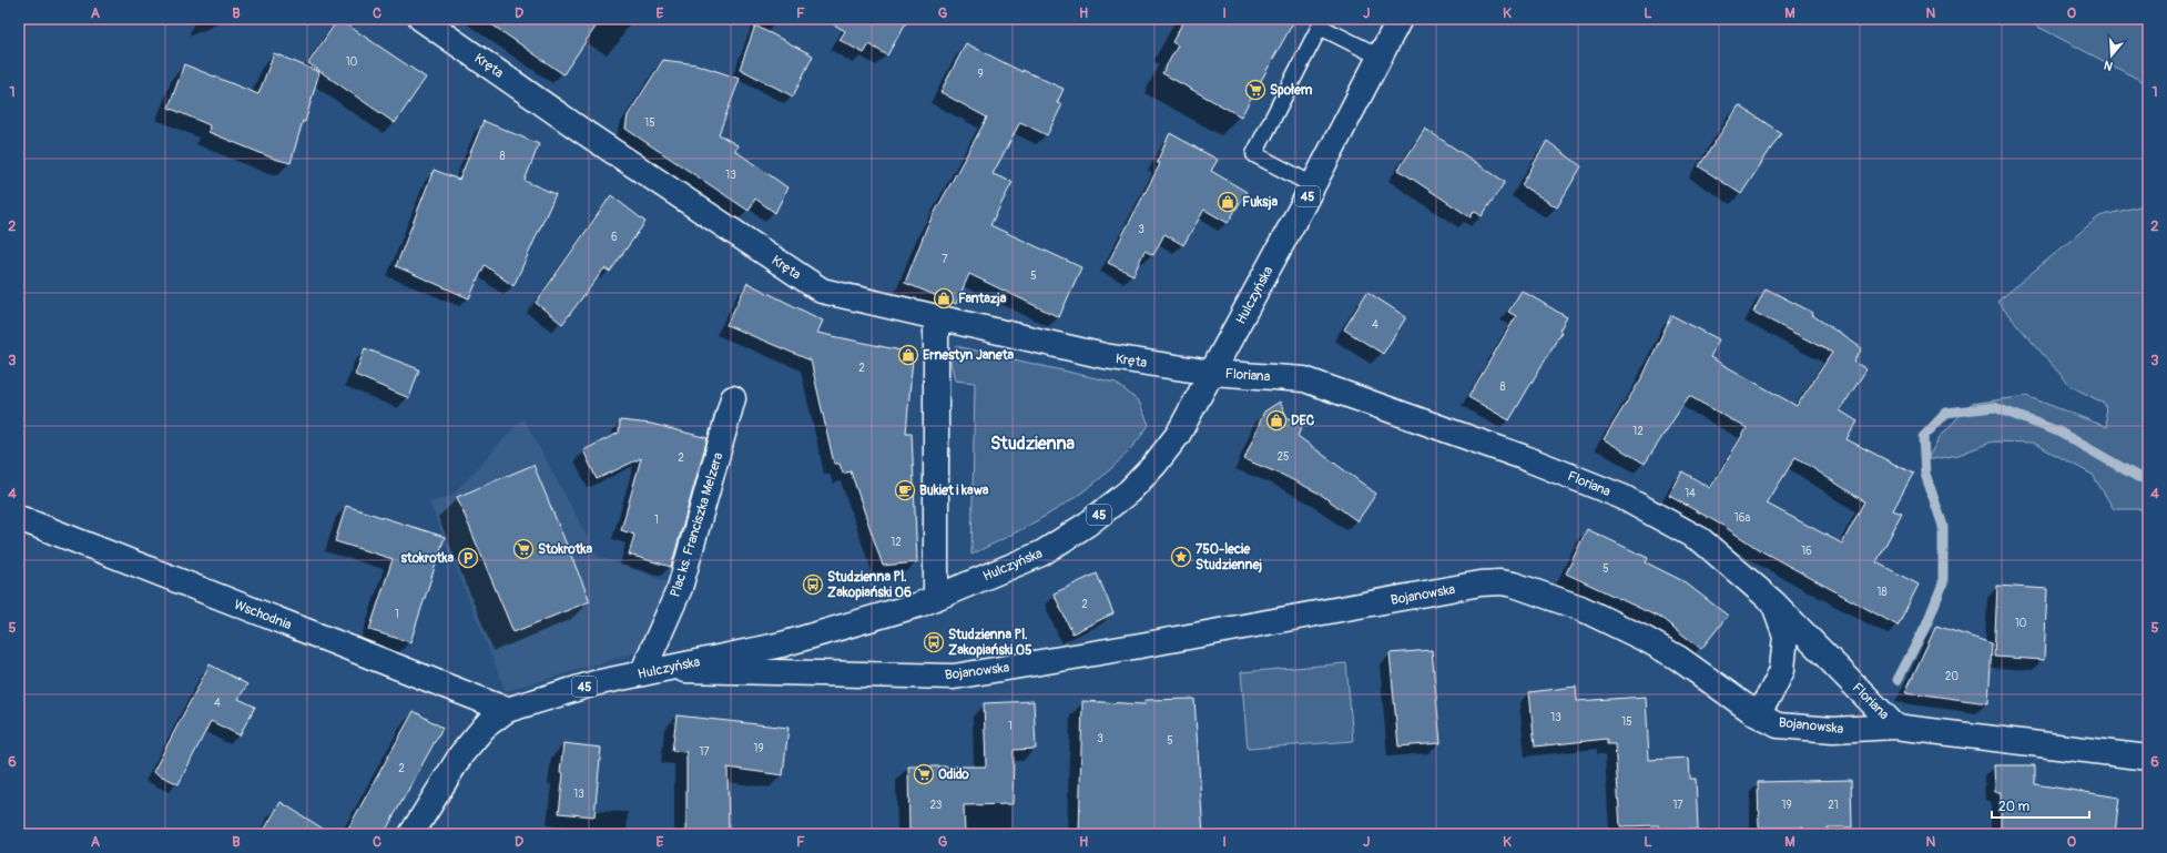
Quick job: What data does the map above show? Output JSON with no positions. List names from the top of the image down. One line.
{"streets":{"street":["Kręta","45","Hulczyńska","Floriana","Plac ks. Franciszka Melzera","Bojanowska","Wschodnia"]},"crossings":[["Kręta","Hulczyńska"],["Kręta","Floriana"],["Hulczyńska","Floriana"],["Hulczyńska","Plac ks. Franciszka Melzera"],["Hulczyńska","Bojanowska"],["Hulczyńska","Wschodnia"],["Floriana","Bojanowska"],["Plac ks. Franciszka Melzera","Bojanowska"]],"districts":["Studzienna"],"places":{"supermarket":["Społem","Stokrotka","Odido"],"shop":["Fuksja","Fantazja","Ernestyn Janeta","DEC"],"cafe":["Bukiet i kawa"],"place":["750-lecie Studziennej"],"parking":["stokrotka"],"bus stop":["Studzienna Pl. Zakopiański 06","Studzienna Pl. Zakopiański 05"]},"house_numbers":["10","9","15","8","13","3","6","7","5","4","2","8","12","25","2","14","16a","1","12","16","5","18","2","1","10","20","4","13","15","1","3","5","19","17","2","13","23","17","19","21"],"scale_bar":"20 m","north":"bottom","grid":{"columns":["A","B","C","D","E","F","G","H","I","J","K","L","M","N","O"],"rows":["1","2","3","4","5","6"]}}
